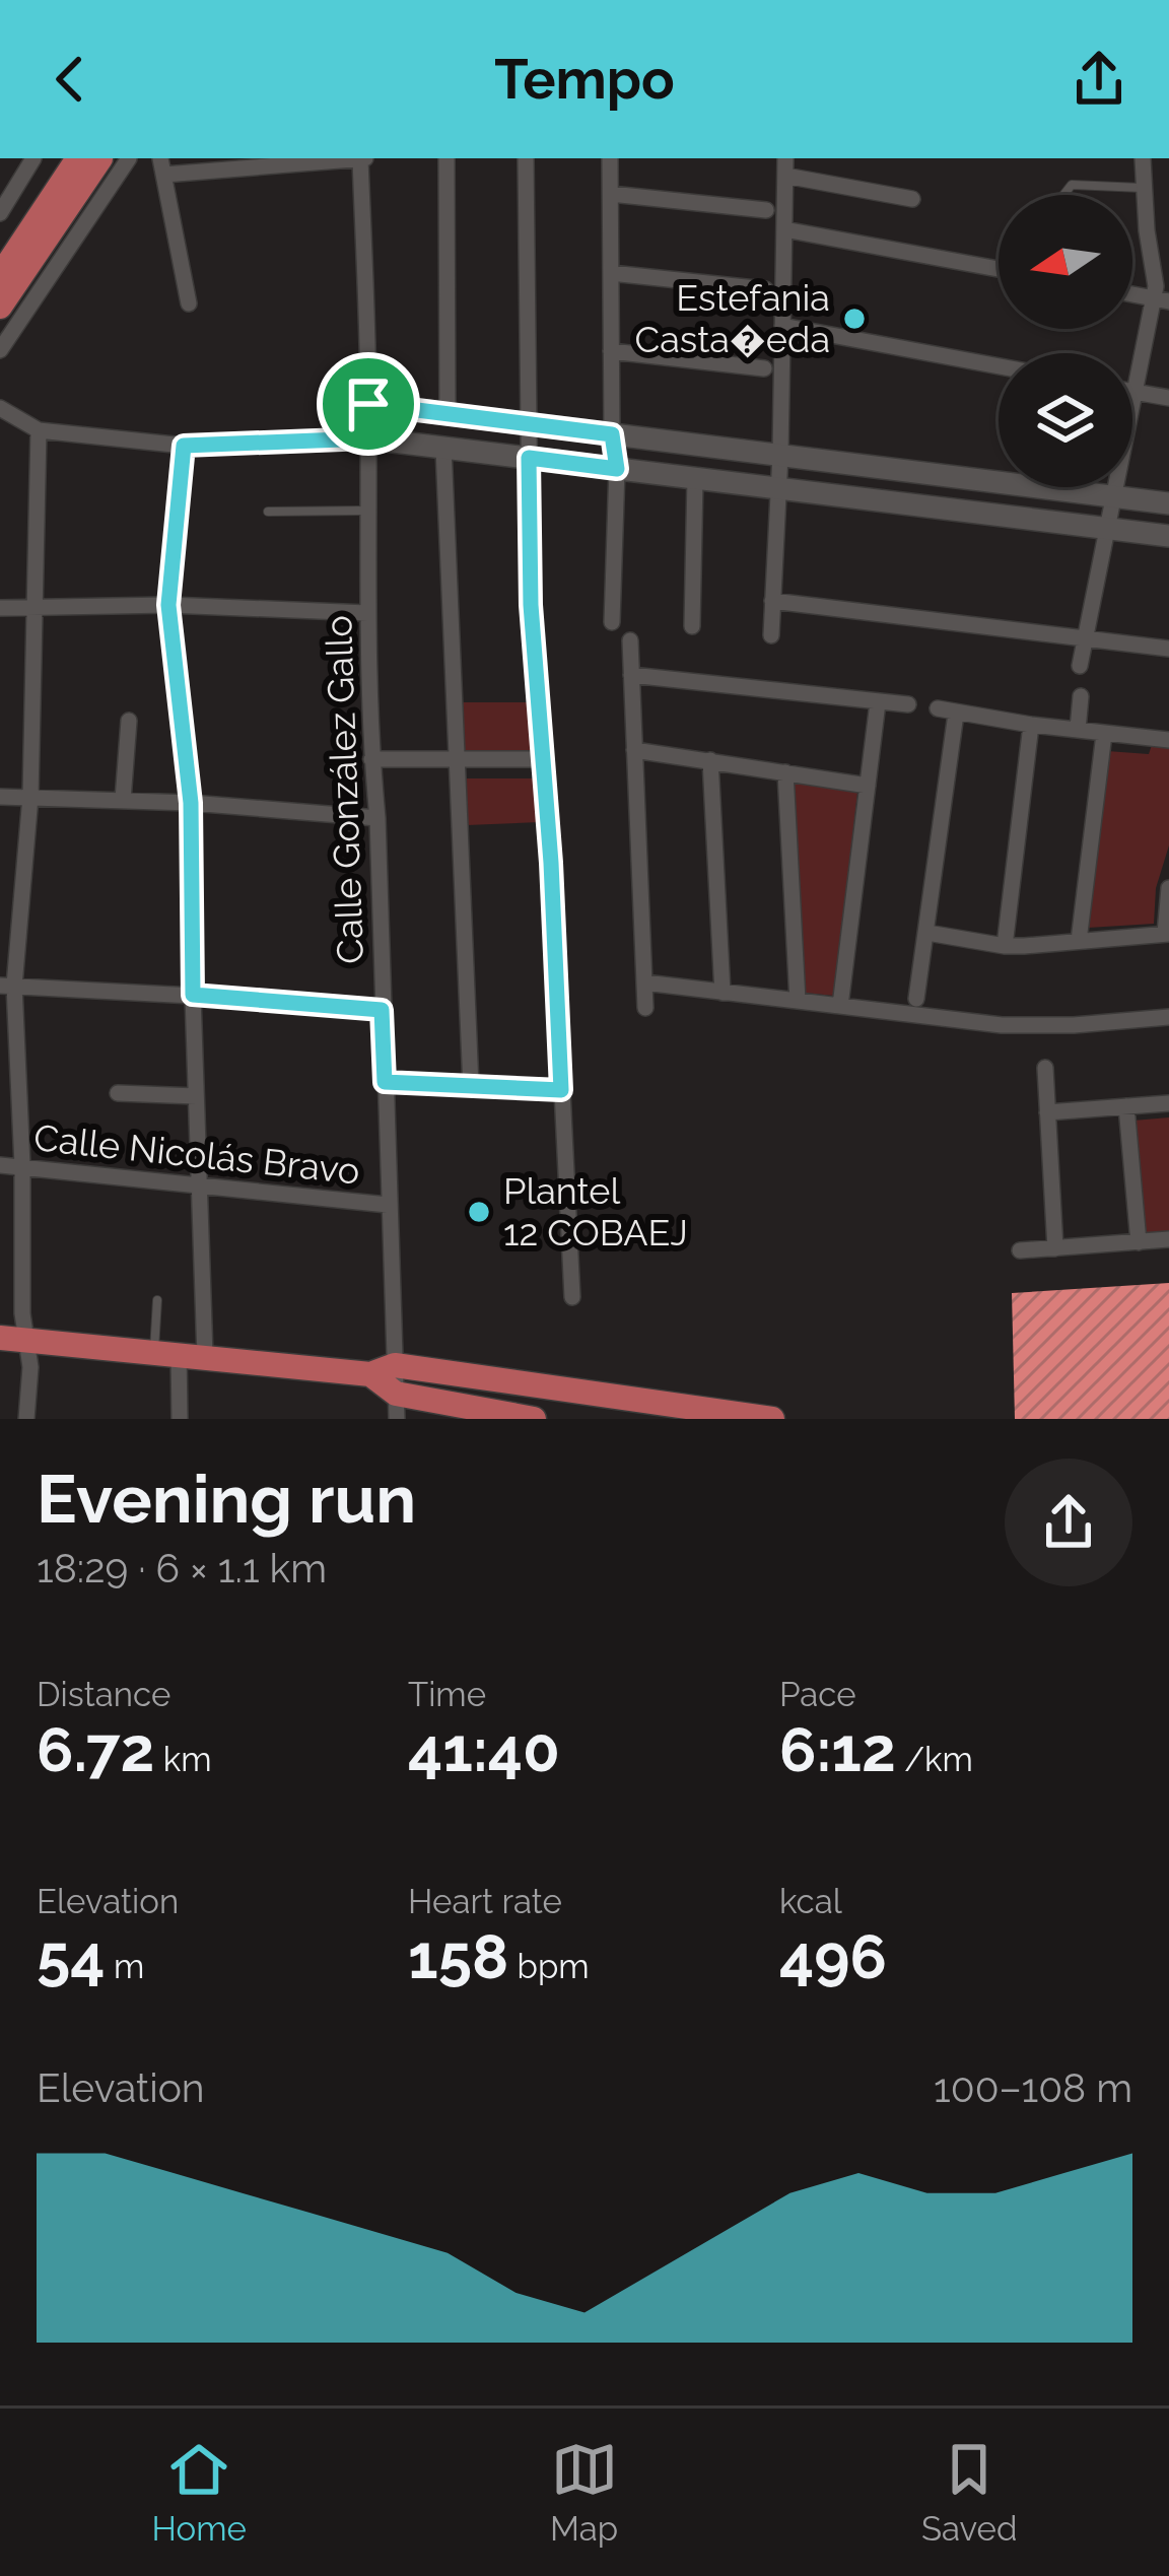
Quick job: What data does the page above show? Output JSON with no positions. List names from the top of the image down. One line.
{"streets":{"street":["Calle González Gallo","Calle Nicolás Bravo"]},"crossings":[["Calle González Gallo","Calle Nicolás Bravo"]],"places":["Estefania Casta�eda","Plantel 12 COBAEJ"],"north":"left","page":{"header":"Tempo","heading":["Evening run","18:29 · 6 × 1.1 km"],"stats":[["Distance","6.72 km"],["Time","41:40"],["Pace","6:12 /km"],["Elevation","54 m"],["Heart rate","158 bpm"],["kcal","496"]],"chart":["Elevation","100–108 m"],"tabs":["Home","Map","Saved"]}}
